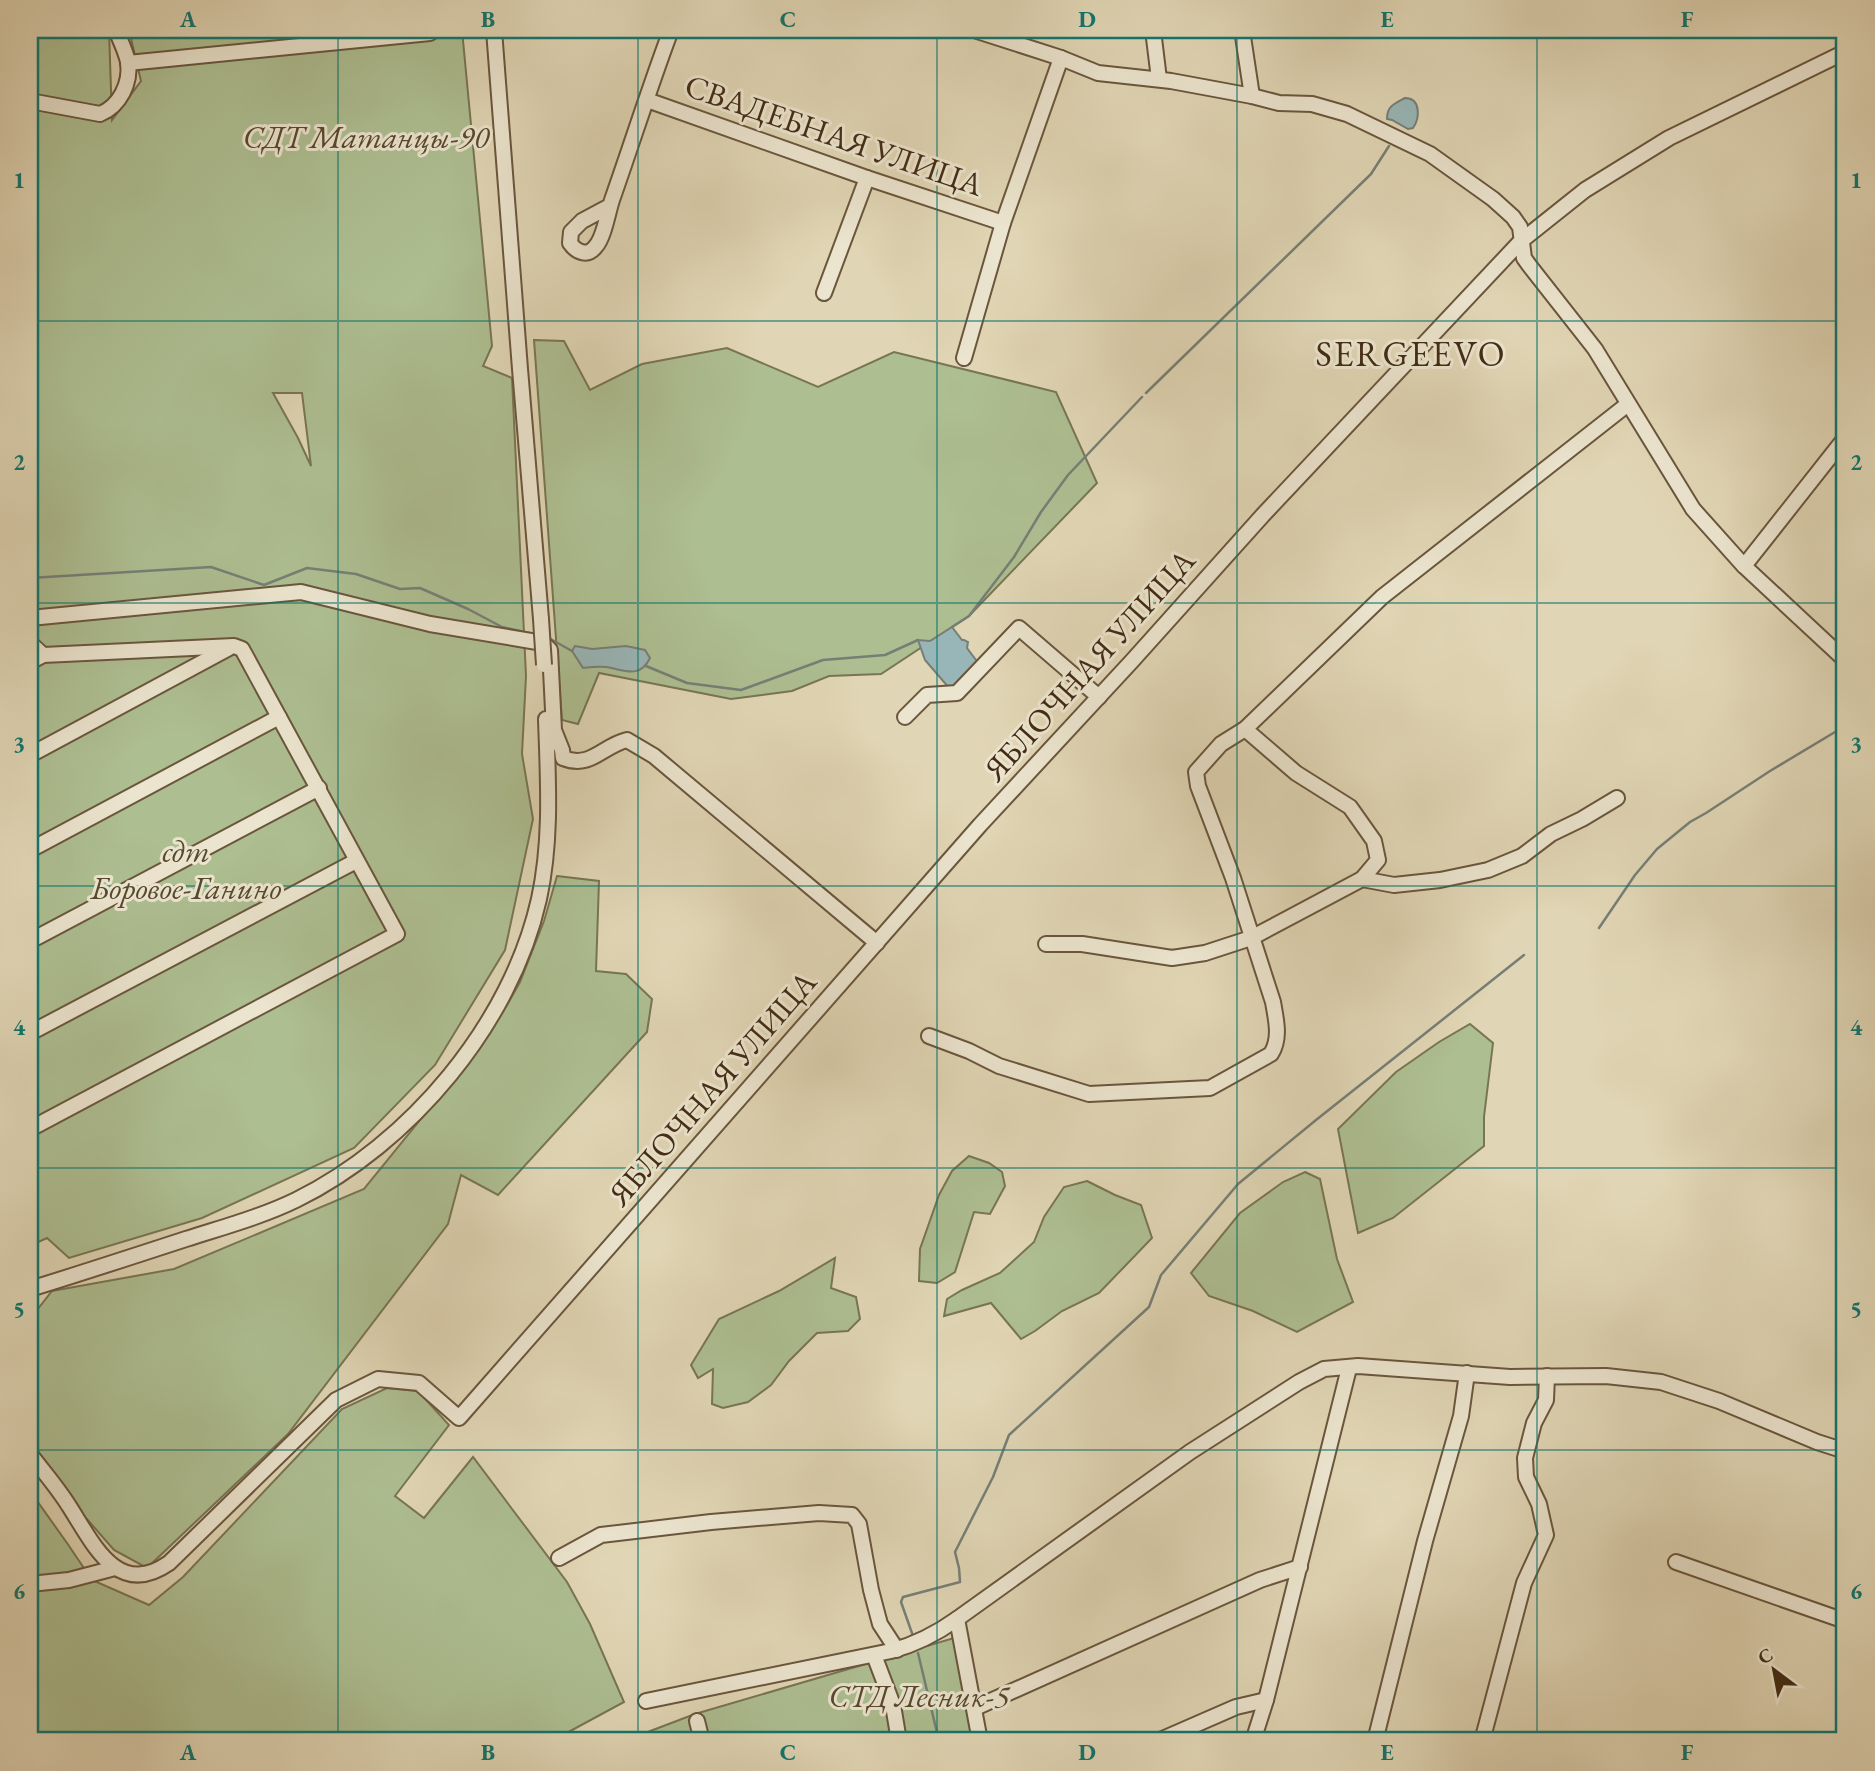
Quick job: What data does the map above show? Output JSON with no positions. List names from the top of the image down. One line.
{"streets":{"street":["СВАДЕБНАЯ УЛИЦА","ЯБЛОЧНАЯ УЛИЦА"]},"districts":["SERGEEVO"],"parks":["СДТ Матанцы-90","сдт Боровое-Ганино","СТД Лесник-5"],"north":"top left","grid":{"columns":["A","B","C","D","E","F"],"rows":["1","2","3","4","5","6"]}}
